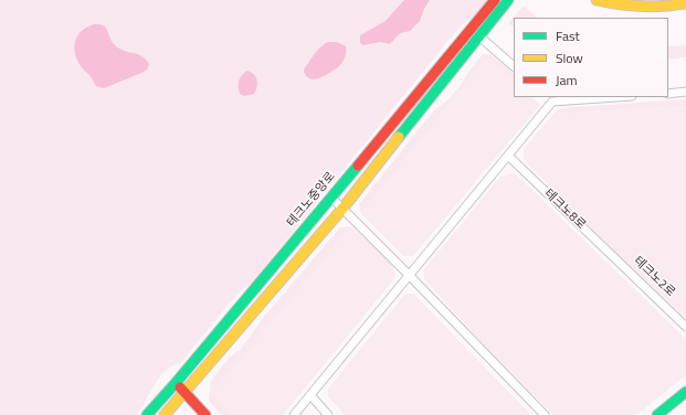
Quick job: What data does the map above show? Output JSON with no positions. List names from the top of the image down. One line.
{"streets":{"main road":["테크노중앙로"],"street":["테크노8로","테크노2로"]},"crossings":[["테크노8로","테크노2로"]],"legend":["Fast","Slow","Jam"]}
